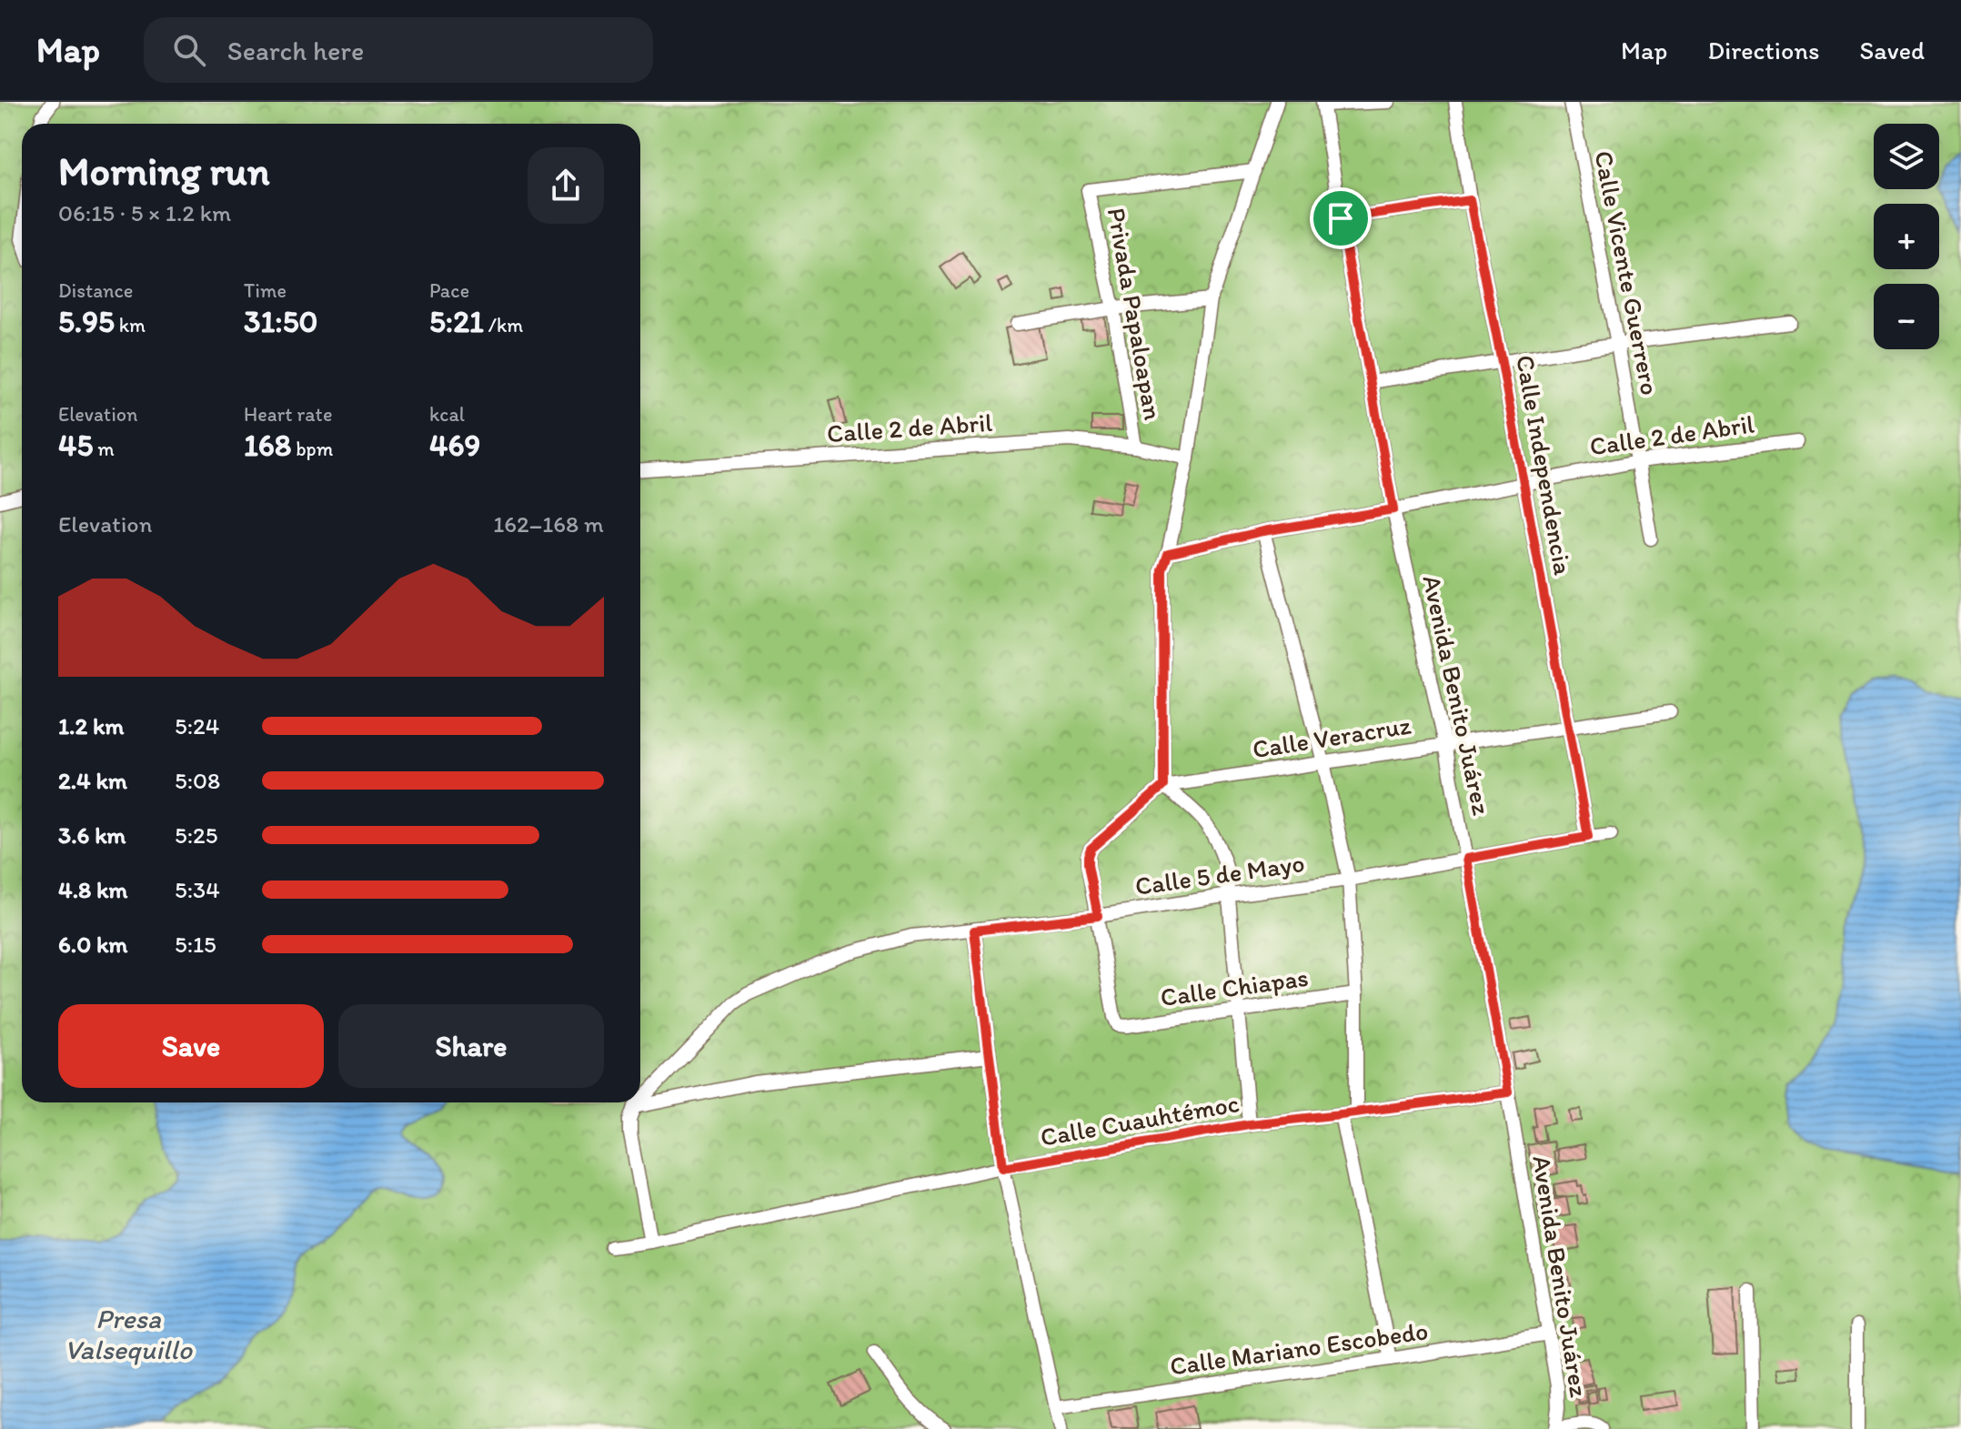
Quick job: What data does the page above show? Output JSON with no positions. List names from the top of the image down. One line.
{"streets":{"street":["Calle Vicente Guerrero","Privada Papaloapan","Calle 2 de Abril","Calle Independencia","Avenida Benito Juárez","Calle Veracruz","Calle 5 de Mayo","Calle Chiapas","Calle Cuauhtémoc","Calle Mariano Escobedo"]},"crossings":[["Calle Vicente Guerrero","Calle 2 de Abril"],["Privada Papaloapan","Calle 2 de Abril"],["Calle 2 de Abril","Calle Independencia"],["Calle 2 de Abril","Avenida Benito Juárez"],["Calle Independencia","Calle Veracruz"],["Calle Independencia","Calle 5 de Mayo"],["Avenida Benito Juárez","Calle Veracruz"],["Avenida Benito Juárez","Calle 5 de Mayo"],["Avenida Benito Juárez","Calle Cuauhtémoc"],["Avenida Benito Juárez","Calle Mariano Escobedo"],["Calle 5 de Mayo","Calle Chiapas"]],"water":["Presa Valsequillo"],"page":{"header":"Map","search":"Search here","nav":["Map","Directions","Saved"],"map_buttons":["+","−"],"heading":["Morning run","06:15 · 5 × 1.2 km"],"stats":[["Distance","5.95 km"],["Time","31:50"],["Pace","5:21 /km"],["Elevation","45 m"],["Heart rate","168 bpm"],["kcal","469"]],"chart":["Elevation","162–168 m"],"list":[{"name":"1.2 km","note":"5:24"},{"name":"2.4 km","note":"5:08"},{"name":"3.6 km","note":"5:25"},{"name":"4.8 km","note":"5:34"},{"name":"6.0 km","note":"5:15"}],"buttons":["Save","Share"]}}
